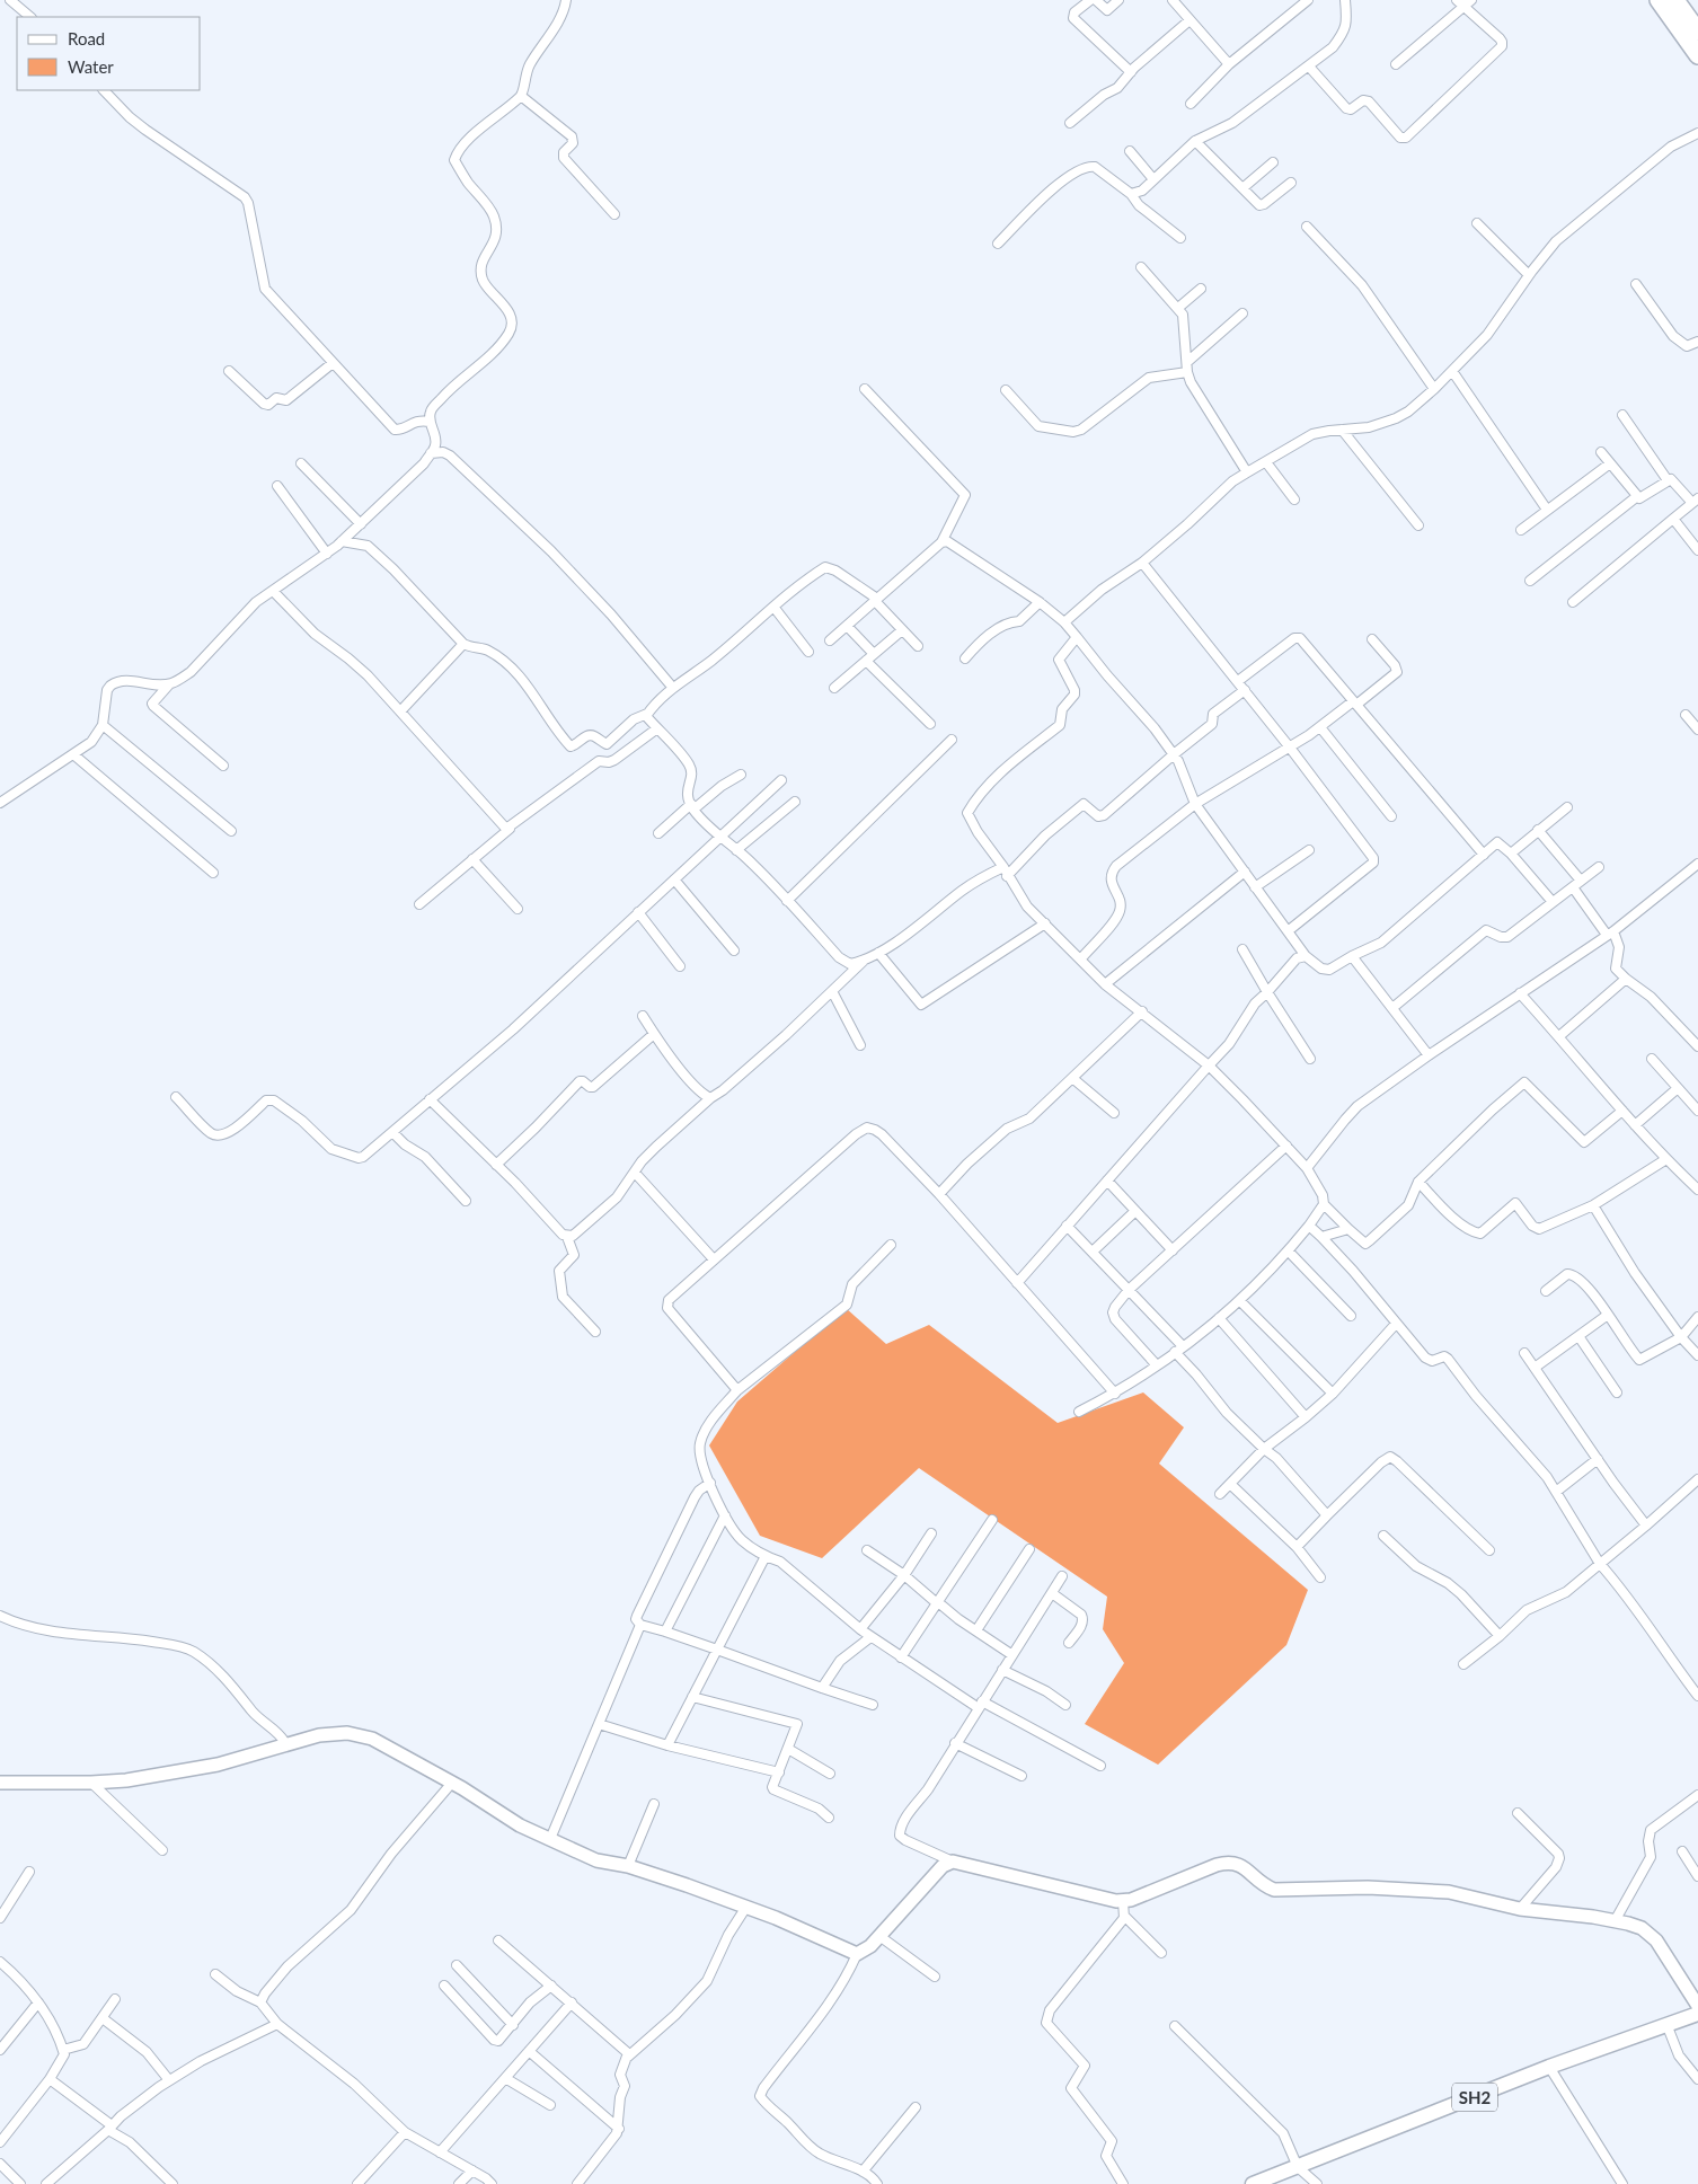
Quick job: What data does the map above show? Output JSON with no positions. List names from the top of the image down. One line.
{"streets":{"main road":["SH2"]},"legend":["Road","Water"]}
